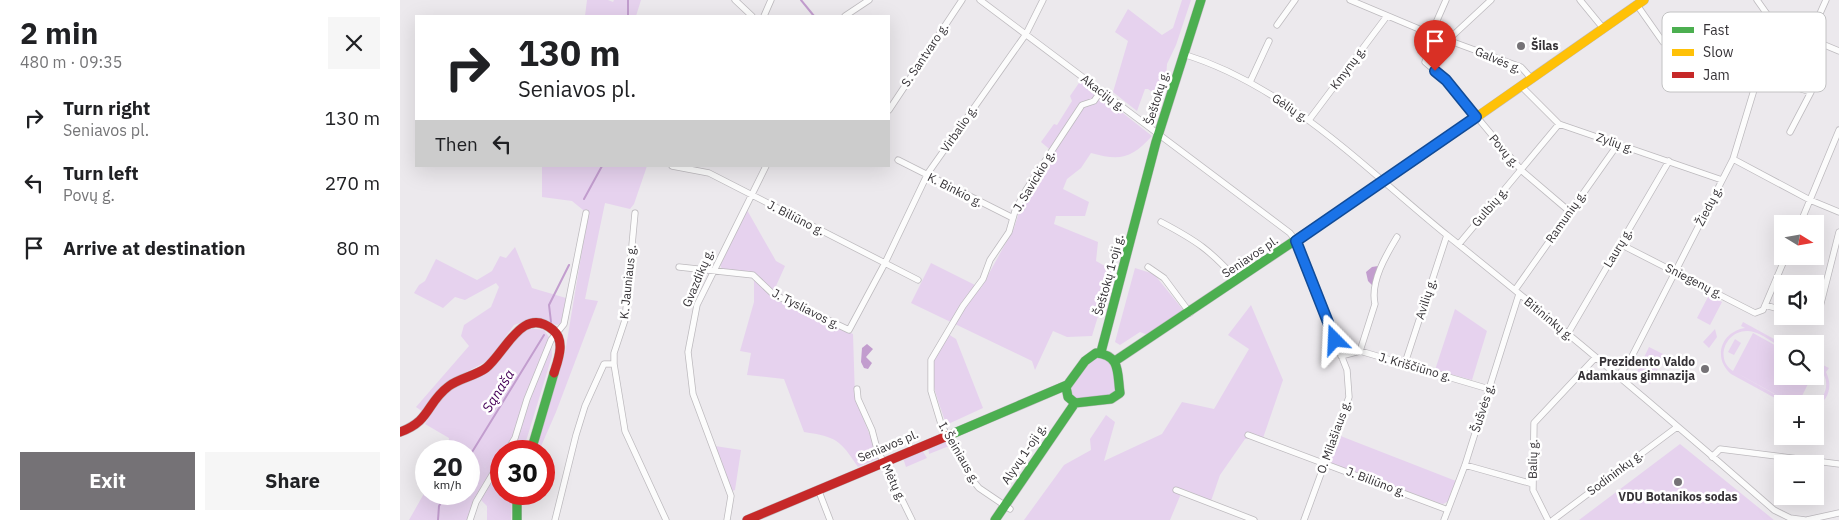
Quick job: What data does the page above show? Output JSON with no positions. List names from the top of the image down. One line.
{"streets":{"main road":["Šeštokų g.","Seniavos pl.","Šeštokų 1-oji g.","Alyvų 1-oji g."],"street":["S. Santvaro g.","Galvės g.","Kmynų g.","Akacijų g.","Gėlių g.","Virbalio g.","Zylių g.","Povų g.","J. Savickio g.","K. Binkio g.","Žiedų g.","Gulbių g.","Ramunių g.","J. Biliūno g.","Laurų g.","Gvazdikų g.","Sniegenų g.","K. Jauniaus g.","Avilių g.","J. Tysliavos g.","Bitininkų g.","J. Kriščiūno g.","Šušvės g.","O. Milašiaus g.","I. Šeiniaus g.","Balių g.","Sodininkų g.","Mėtų g."]},"crossings":[["Galvės g.","Kmynų g."],["Galvės g.","Povų g."],["Galvės g.","Seniavos pl."],["Kmynų g.","Gėlių g."],["Akacijų g.","Šeštokų g."],["Akacijų g.","Virbalio g."],["Akacijų g.","J. Savickio g."],["Akacijų g.","Seniavos pl."],["Akacijų g.","O. Milašiaus g."],["Šeštokų g.","Gėlių g."],["Šeštokų g.","Šeštokų 1-oji g."],["Gėlių g.","Seniavos pl."],["Gėlių g.","Bitininkų g."],["Virbalio g.","K. Binkio g."],["Virbalio g.","J. Biliūno g."],["Virbalio g.","J. Tysliavos g."],["Zylių g.","Žiedų g."],["Zylių g.","Gulbių g."],["Zylių g.","Ramunių g."],["Zylių g.","Laurų g."],["Zylių g.","Seniavos pl."],["Povų g.","Gulbių g."],["Povų g.","Ramunių g."],["Povų g.","Seniavos pl."],["J. Savickio g.","K. Binkio g."],["J. Savickio g.","I. Šeiniaus g."],["Žiedų g.","Sniegenų g."],["Žiedų g.","Bitininkų g."],["Gulbių g.","Bitininkų g."],["Ramunių g.","Bitininkų g."],["Ramunių g.","Šušvės g."],["J. Biliūno g.","Gvazdikų g."],["J. Biliūno g.","J. Tysliavos g."],["J. Biliūno g.","Šušvės g."],["J. Biliūno g.","O. Milašiaus g."],["Laurų g.","Sniegenų g."],["Laurų g.","Bitininkų g."],["Seniavos pl.","Šeštokų 1-oji g."],["Seniavos pl.","Bitininkų g."],["Seniavos pl.","O. Milašiaus g."],["Seniavos pl.","I. Šeiniaus g."],["Seniavos pl.","Alyvų 1-oji g."],["Seniavos pl.","Mėtų g."],["Šeštokų 1-oji g.","Alyvų 1-oji g."],["Gvazdikų g.","J. Tysliavos g."],["Avilių g.","Bitininkų g."],["Avilių g.","J. Kriščiūno g."],["Bitininkų g.","Šušvės g."],["Bitininkų g.","Balių g."],["Bitininkų g.","Sodininkų g."],["J. Kriščiūno g.","Šušvės g."],["J. Kriščiūno g.","O. Milašiaus g."],["I. Šeiniaus g.","Alyvų 1-oji g."]],"water":["Sąnaša"],"places":["Šilas","Prezidento Valdo Adamkaus gimnazija","VDU Botanikos sodas"],"legend":["Fast","Slow","Jam"],"north":"right","page":{"heading":["2 min","480 m · 09:35"],"turn":["130 m","Seniavos pl."],"list":[{"name":"Turn right","note":"Seniavos pl.","value":"130 m"},{"name":"Turn left","note":"Povų g.","value":"270 m"},{"name":"Arrive at destination","value":"80 m"}],"then":"Then","map_buttons":["+","−"],"speed":"20 km/h","limit":"30","buttons":["Exit","Share"]}}
